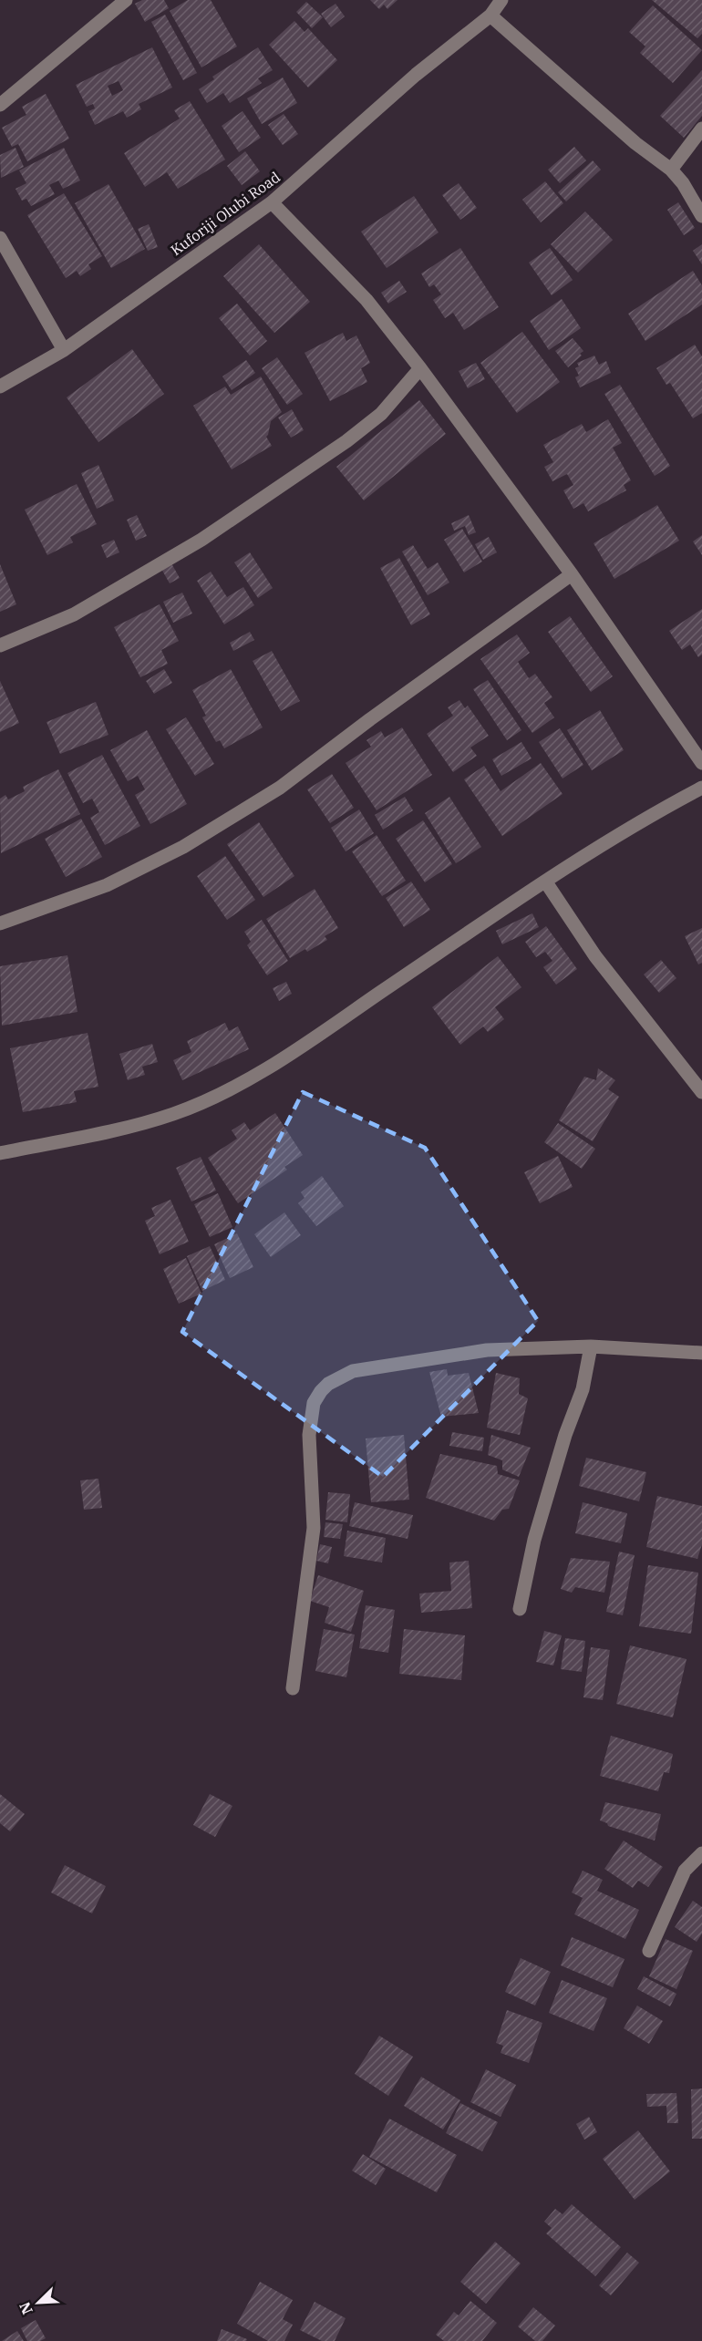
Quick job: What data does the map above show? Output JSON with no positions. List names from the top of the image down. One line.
{"streets":{"street":["Kuforiji Olubi Road"]},"north":"bottom left"}
